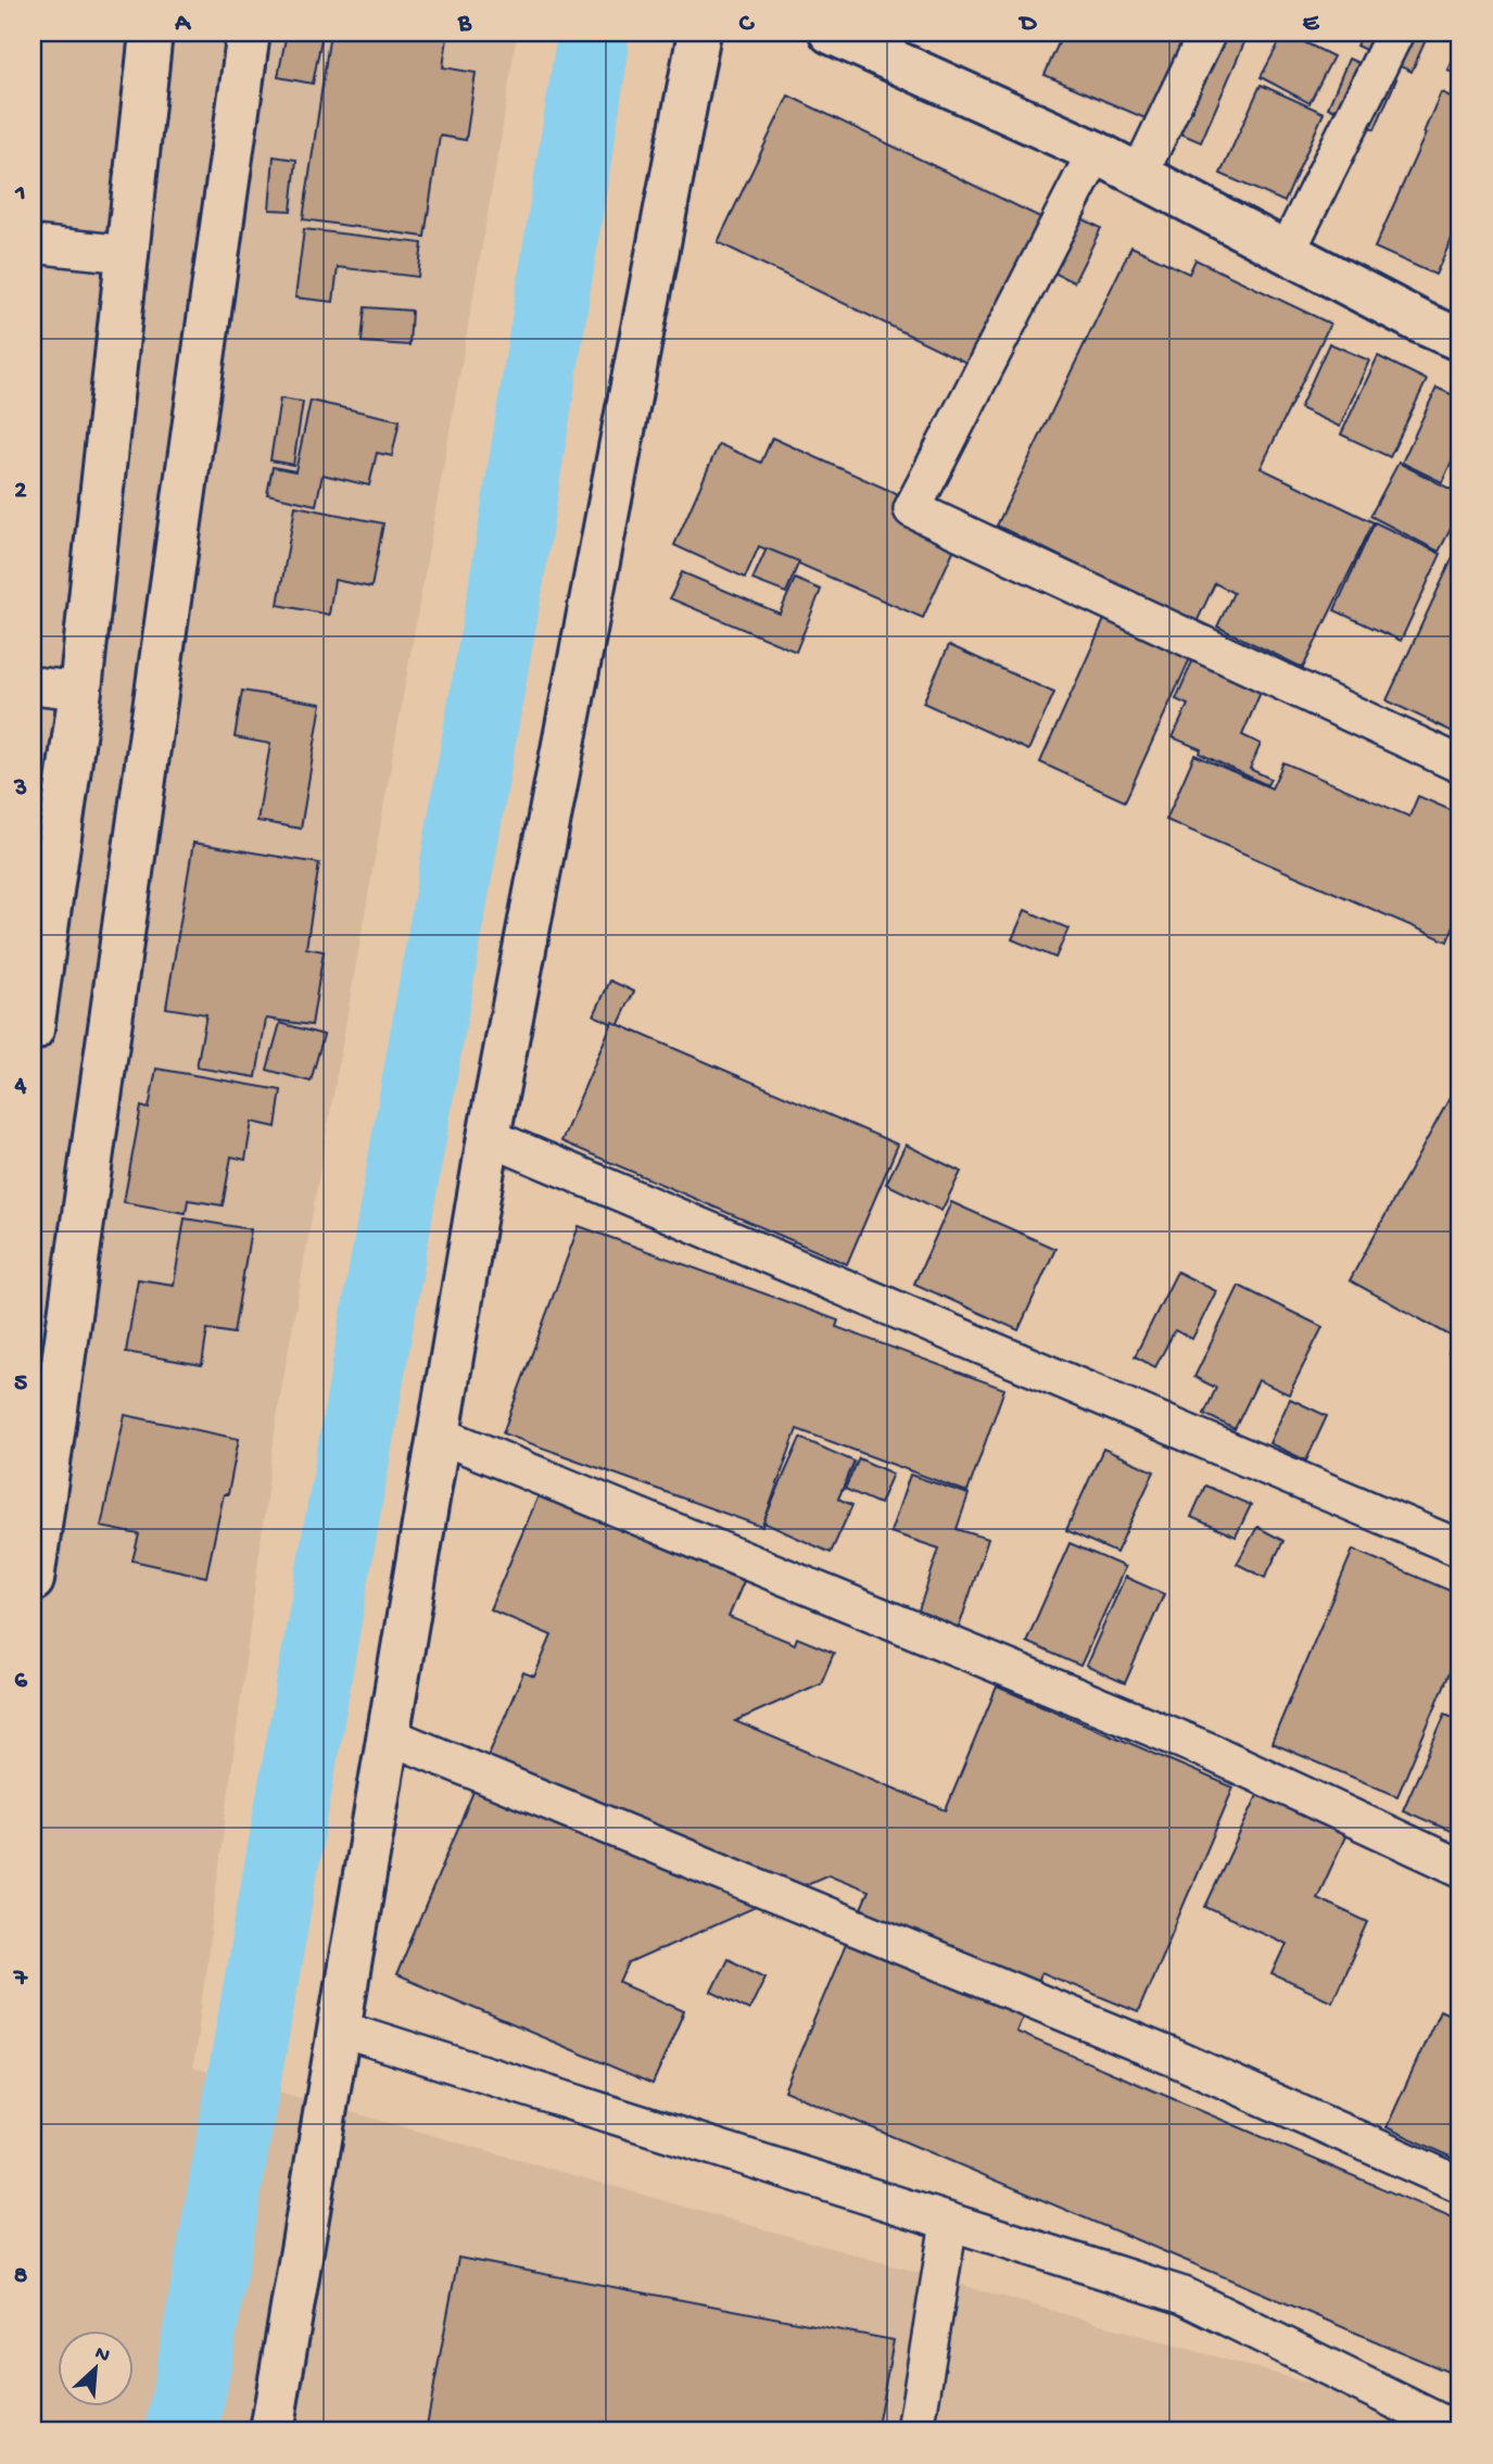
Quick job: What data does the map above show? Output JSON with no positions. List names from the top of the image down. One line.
{"north":"top right","grid":{"columns":["A","B","C","D","E"],"rows":["1","2","3","4","5","6","7","8"]}}
